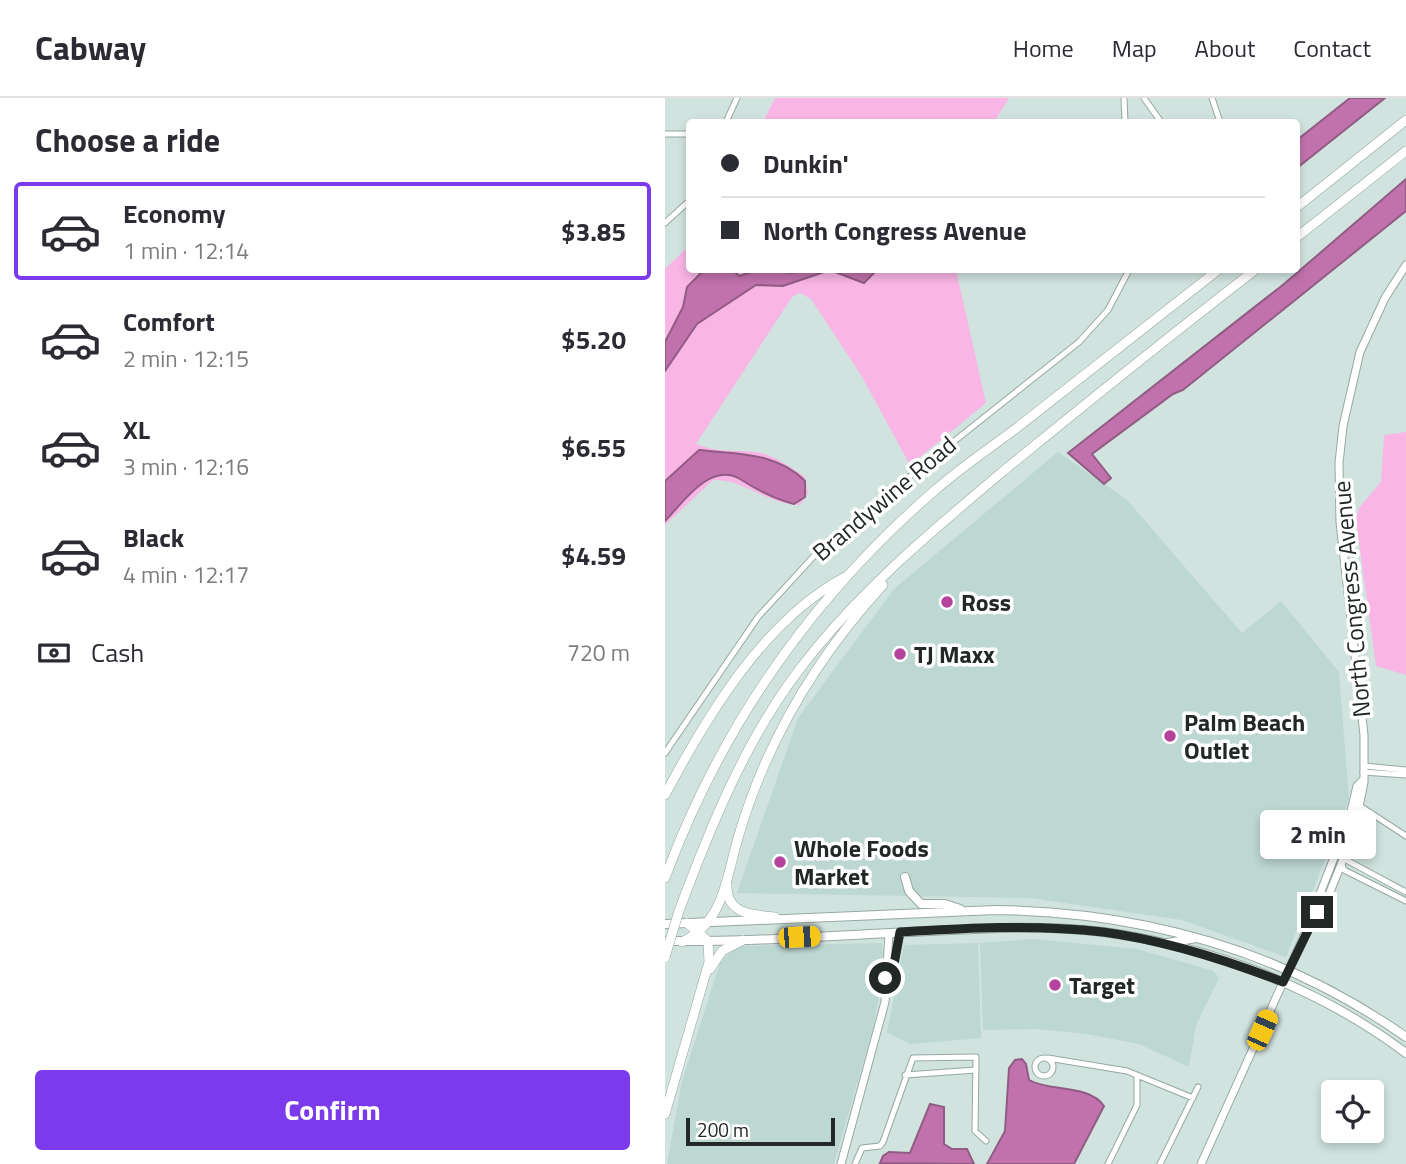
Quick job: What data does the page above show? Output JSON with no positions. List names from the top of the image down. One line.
{"streets":{"street":["Brandywine Road","North Congress Avenue"]},"places":["Ross","TJ Maxx","Palm Beach Outlet","Whole Foods Market","Target"],"scale_bar":"200 m","page":{"header":"Cabway","nav":["Home","Map","About","Contact"],"heading":"Choose a ride","banner":["Dunkin'","North Congress Avenue"],"list":[{"name":"Economy","note":"1 min · 12:14","value":"$3.85"},{"name":"Comfort","note":"2 min · 12:15","value":"$5.20"},{"name":"XL","note":"3 min · 12:16","value":"$6.55"},{"name":"Black","note":"4 min · 12:17","value":"$4.59"}],"pay":["Cash","720 m"],"bubble":"2 min","buttons":"Confirm","scale":"200 m"}}
